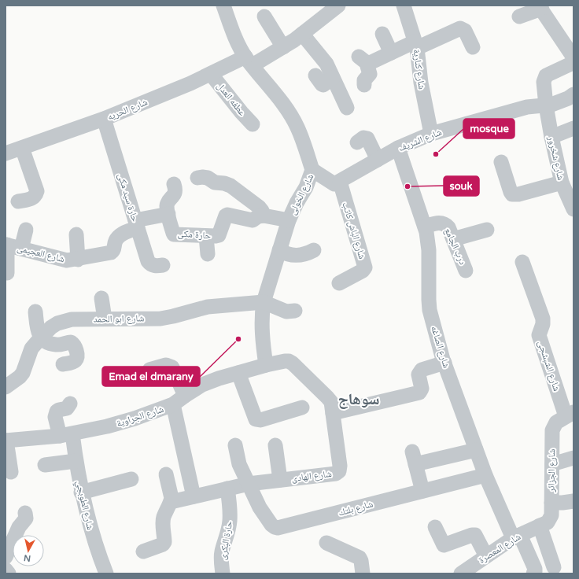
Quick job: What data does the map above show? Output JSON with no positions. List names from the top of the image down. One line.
{"streets":{"street":["شارع كنارية","عطفه العدل","شارع الحريه","شارع الشريف","شارع شخرور","شارع الخولى","حارة سيد مكى","شارع الباش كاتب","حارة مكى","درب الجامع","شارع العجيمى","شارع ابو الحمد","شارع الصاغه","شارع الشبشجى","شارع الجراوية","شارع الجزائر","شارع الهادى","شارع الطوبجي","شارع بلتك","حارة البكرى","شارع المعصرة"]},"crossings":[["شارع كنارية","شارع الشريف"],["عطفه العدل","شارع الحريه"],["شارع الحريه","شارع الخولى"],["شارع الحريه","حارة سيد مكى"],["شارع الشريف","شارع شخرور"],["شارع الشريف","شارع الباش كاتب"],["شارع الشريف","شارع الصاغه"],["شارع الخولى","حارة مكى"],["شارع الخولى","شارع ابو الحمد"],["شارع الخولى","شارع الجراوية"],["شارع الخولى","شارع الهادى"],["حارة سيد مكى","شارع العجيمى"],["درب الجامع","شارع الصاغه"],["شارع الصاغه","شارع بلتك"],["شارع الصاغه","شارع المعصرة"],["شارع الشبشجى","شارع الجزائر"],["شارع الجراوية","شارع الهادى"],["شارع الجراوية","شارع الطوبجي"],["شارع الجزائر","شارع المعصرة"],["شارع الهادى","شارع بلتك"],["شارع الهادى","حارة البكرى"]],"districts":["سوهاج"],"places":["mosque","souk","Emad el dmarany"],"north":"bottom"}
